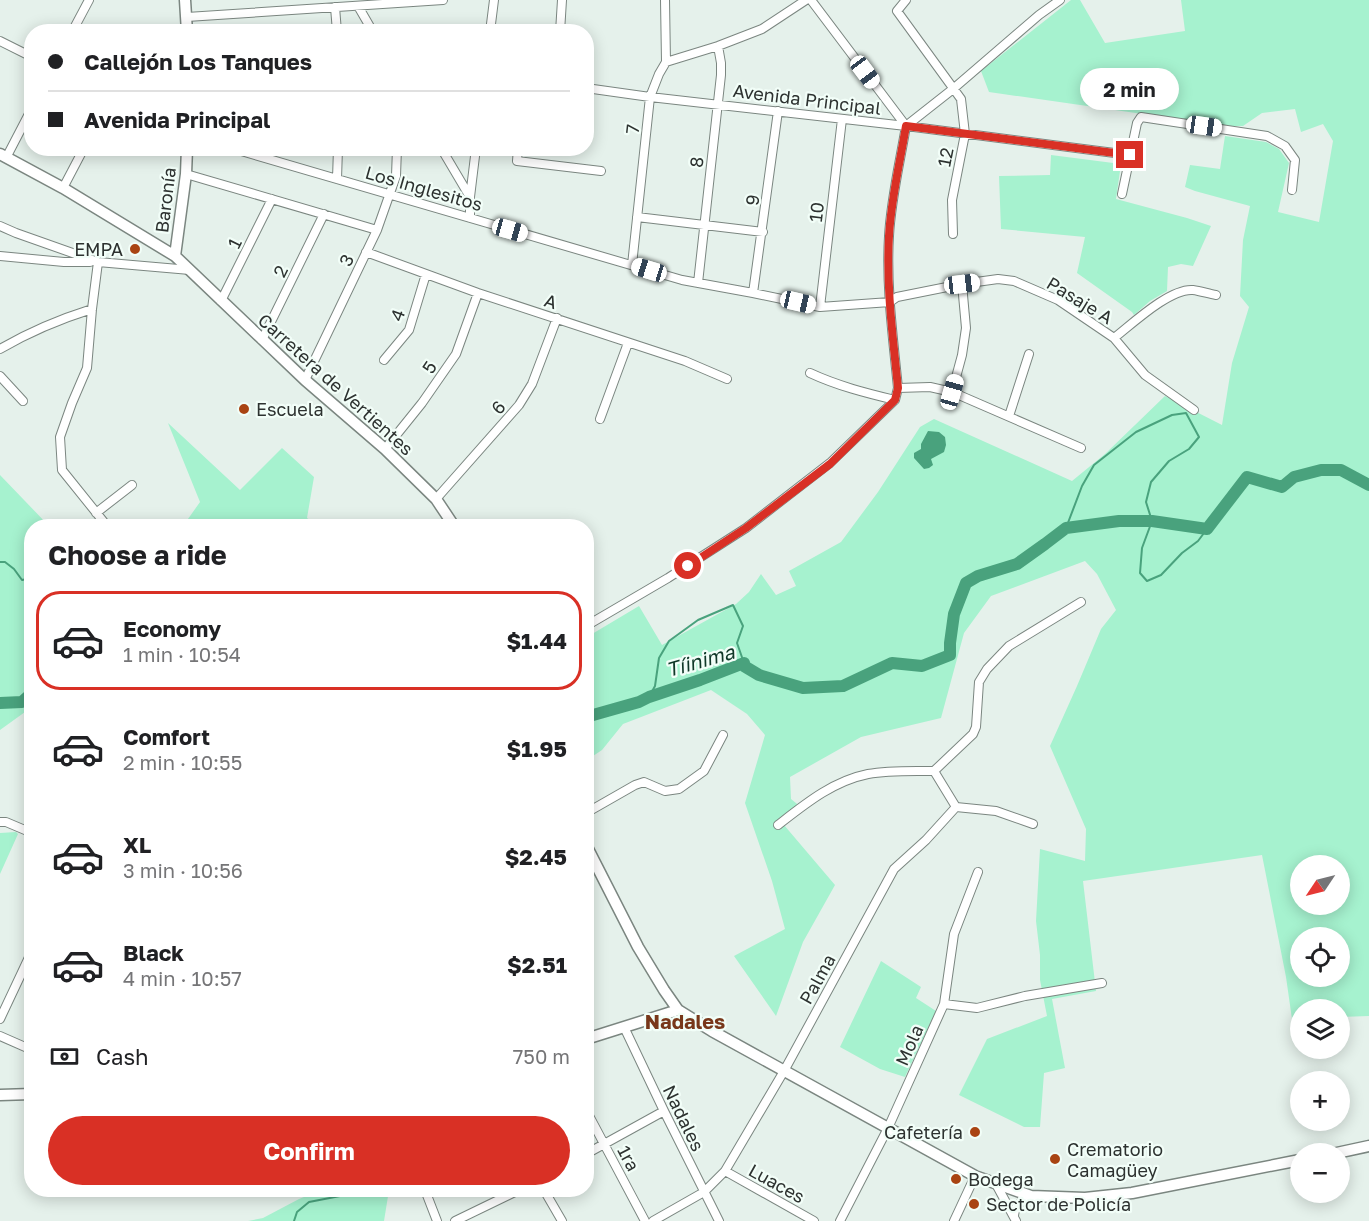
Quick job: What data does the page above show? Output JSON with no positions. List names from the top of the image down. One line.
{"streets":{"main road":["Baronía","Carretera de Vertientes"],"street":["Avenida Principal","7","12","8","Los Inglesitos","9","10","1","3","2","Pasaje A","A","4","5","6","Palma","Mola","Nadales","1ra","Luaces"]},"crossings":[["Avenida Principal","7"],["Avenida Principal","12"],["Avenida Principal","8"],["Avenida Principal","9"],["Avenida Principal","10"],["7","Los Inglesitos"],["8","Los Inglesitos"],["Los Inglesitos","9"],["Los Inglesitos","10"],["Los Inglesitos","3"],["Los Inglesitos","Pasaje A"],["Baronía","Carretera de Vertientes"],["1","Carretera de Vertientes"],["3","A"],["3","Carretera de Vertientes"],["2","Carretera de Vertientes"],["A","4"],["A","5"],["A","6"],["5","Carretera de Vertientes"],["Carretera de Vertientes","6"],["Palma","Nadales"],["Palma","Luaces"]],"districts":["Nadales"],"water":["Tíinima"],"places":["EMPA","Escuela","Cafetería","Crematorio Camagüey","Bodega","Sector de Policía"],"north":"bottom left","page":{"banner":["Callejón Los Tanques","Avenida Principal"],"bubble":"2 min","heading":"Choose a ride","list":[{"name":"Economy","note":"1 min · 10:54","value":"$1.44"},{"name":"Comfort","note":"2 min · 10:55","value":"$1.95"},{"name":"XL","note":"3 min · 10:56","value":"$2.45"},{"name":"Black","note":"4 min · 10:57","value":"$2.51"}],"map_buttons":["+","−"],"pay":["Cash","750 m"],"buttons":"Confirm"}}
